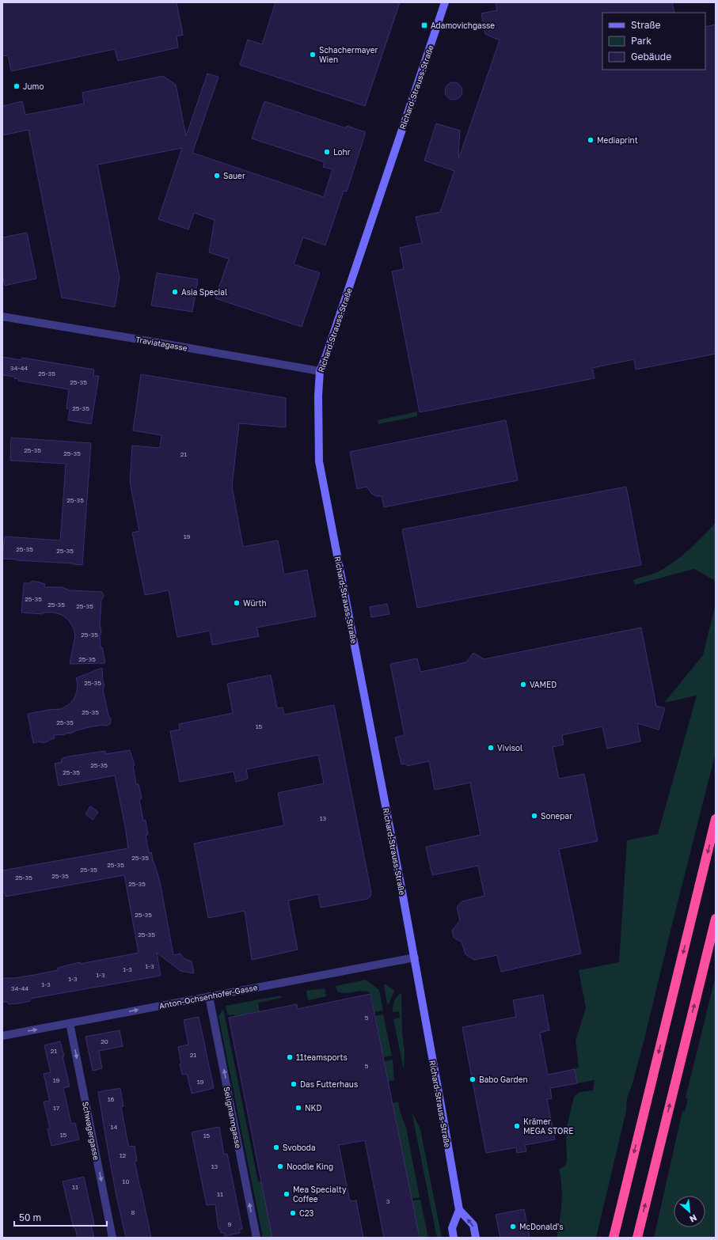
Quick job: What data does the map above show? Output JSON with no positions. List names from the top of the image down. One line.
{"streets":{"main road":["Richard-Strauss-Straße"],"street":["Traviatagasse","Anton-Ochsenhofer-Gasse","Seligmanngasse","Schwagergasse"]},"crossings":[["Richard-Strauss-Straße","Traviatagasse"],["Richard-Strauss-Straße","Anton-Ochsenhofer-Gasse"],["Anton-Ochsenhofer-Gasse","Seligmanngasse"],["Anton-Ochsenhofer-Gasse","Schwagergasse"]],"one_way":["Anton-Ochsenhofer-Gasse","Seligmanngasse","Schwagergasse"],"places":{"transit":["Adamovichgasse"],"other":["Schachermayer Wien","Jumo","Mediaprint","Lohr","Sauer","Asia Special","Würth","VAMED","Vivisol","Sonepar","11teamsports","Babo Garden","Das Futterhaus","NKD","Krämer MEGA STORE","Svoboda","Noodle King","Mea Specialty Coffee","C23","McDonald's"]},"house_numbers":["34-44","25-35","25-35","25-35","25-35","25-35","21","25-35","19","25-35","25-35","25-35","25-35","25-35","25-35","25-35","25-35","25-35","25-35","15","25-35","25-35","13","25-35","25-35","25-35","25-35","25-35","25-35","25-35","25-35","1-3","1-3","1-3","1-3","1-3","34-44","5","20","21","21","5","19","19","16","17","14","15","15","12","13","10","11","11","3","8","9"],"legend":["Straße","Park","Gebäude"],"scale_bar":"50 m","north":"bottom right"}
